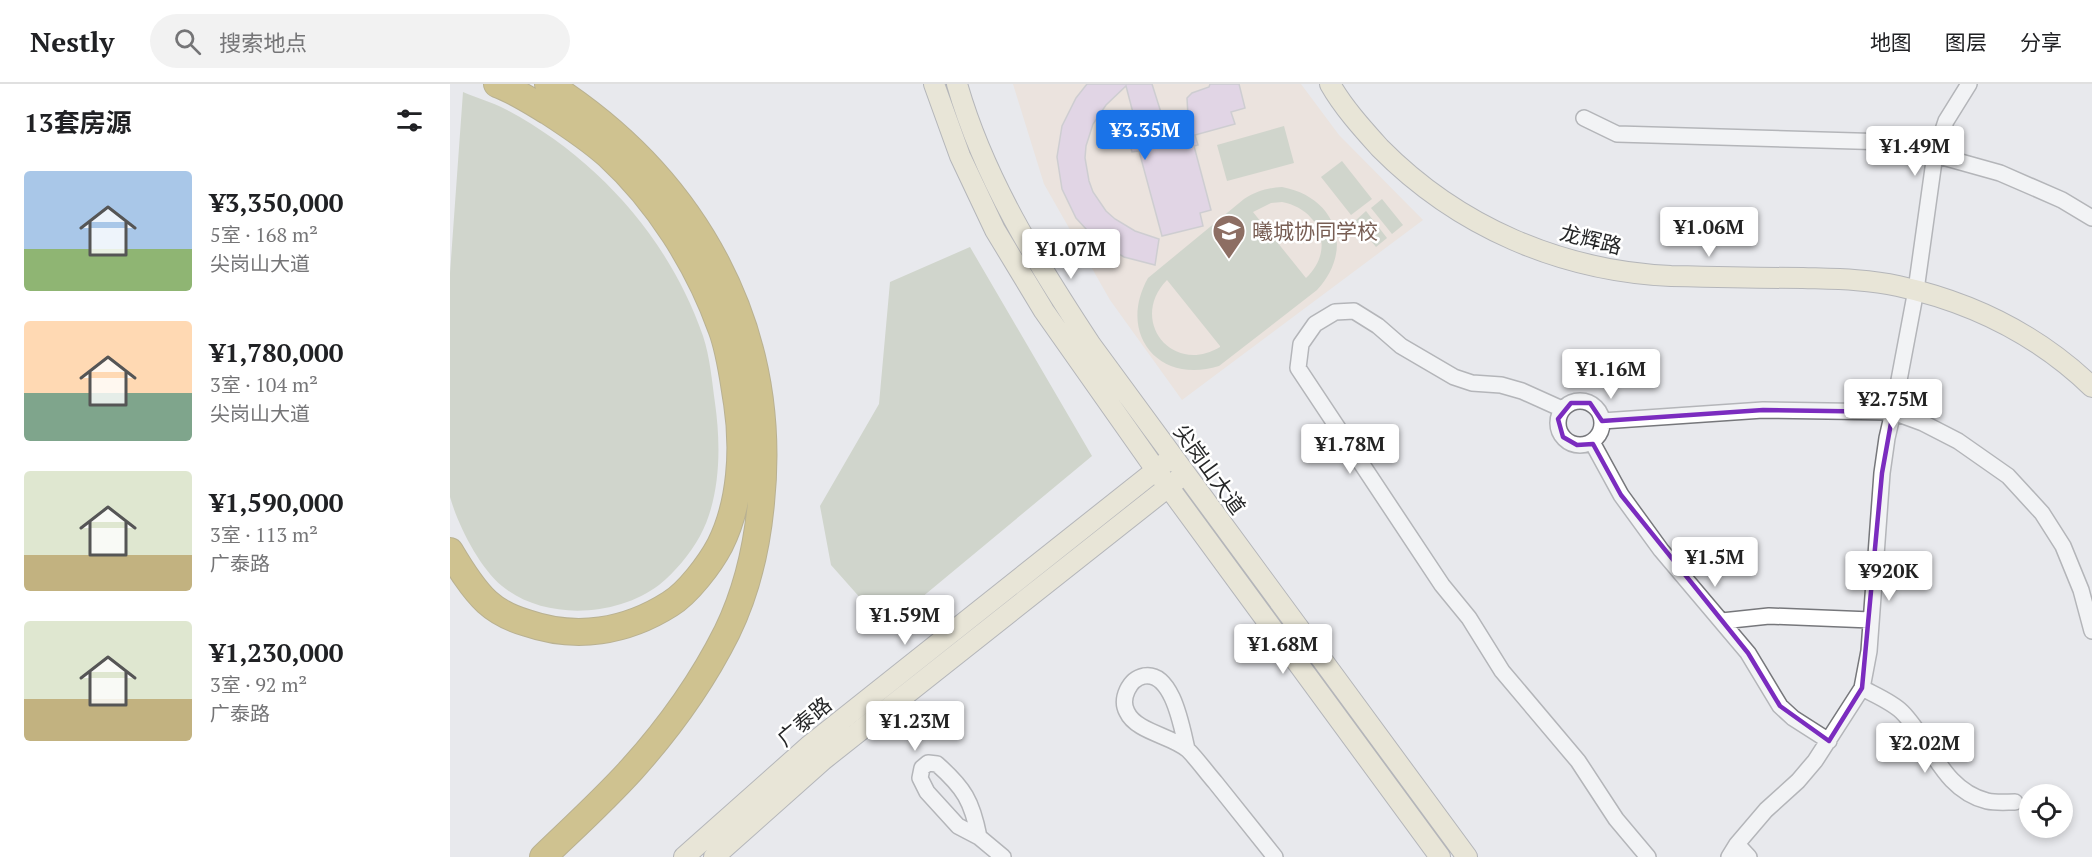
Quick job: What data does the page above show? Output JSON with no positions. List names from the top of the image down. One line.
{"streets":{"main road":["龙辉路","尖岗山大道","广泰路"]},"crossings":[["尖岗山大道","广泰路"]],"places":{"school or university":["曦城协同学校"]},"page":{"header":"Nestly","search":"搜索地点","nav":["地图","图层","分享"],"heading":"13套房源","price":["¥3.35M","¥1.49M","¥1.06M","¥1.07M","¥1.16M","¥2.75M","¥1.78M","¥1.5M","¥920K","¥1.59M","¥1.68M","¥1.23M","¥2.02M"],"list":[{"name":"¥3,350,000","note":"5室 · 168 m² · 尖岗山大道"},{"name":"¥1,780,000","note":"3室 · 104 m² · 尖岗山大道"},{"name":"¥1,590,000","note":"3室 · 113 m² · 广泰路"},{"name":"¥1,230,000","note":"3室 · 92 m² · 广泰路"}]}}
